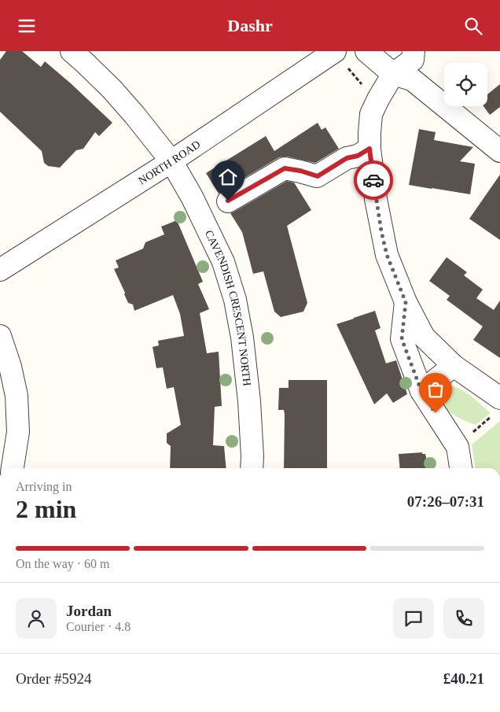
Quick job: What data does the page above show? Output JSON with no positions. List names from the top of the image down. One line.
{"streets":{"street":["NORTH ROAD","CAVENDISH CRESCENT NORTH"]},"crossings":[["NORTH ROAD","CAVENDISH CRESCENT NORTH"]],"page":{"header":"Dashr","heading":["2 min","Arriving in","07:26–07:31"],"panel":["Jordan","Courier · 4.8","Order #5924","£40.21"],"bar":"On the way · 60 m"}}
